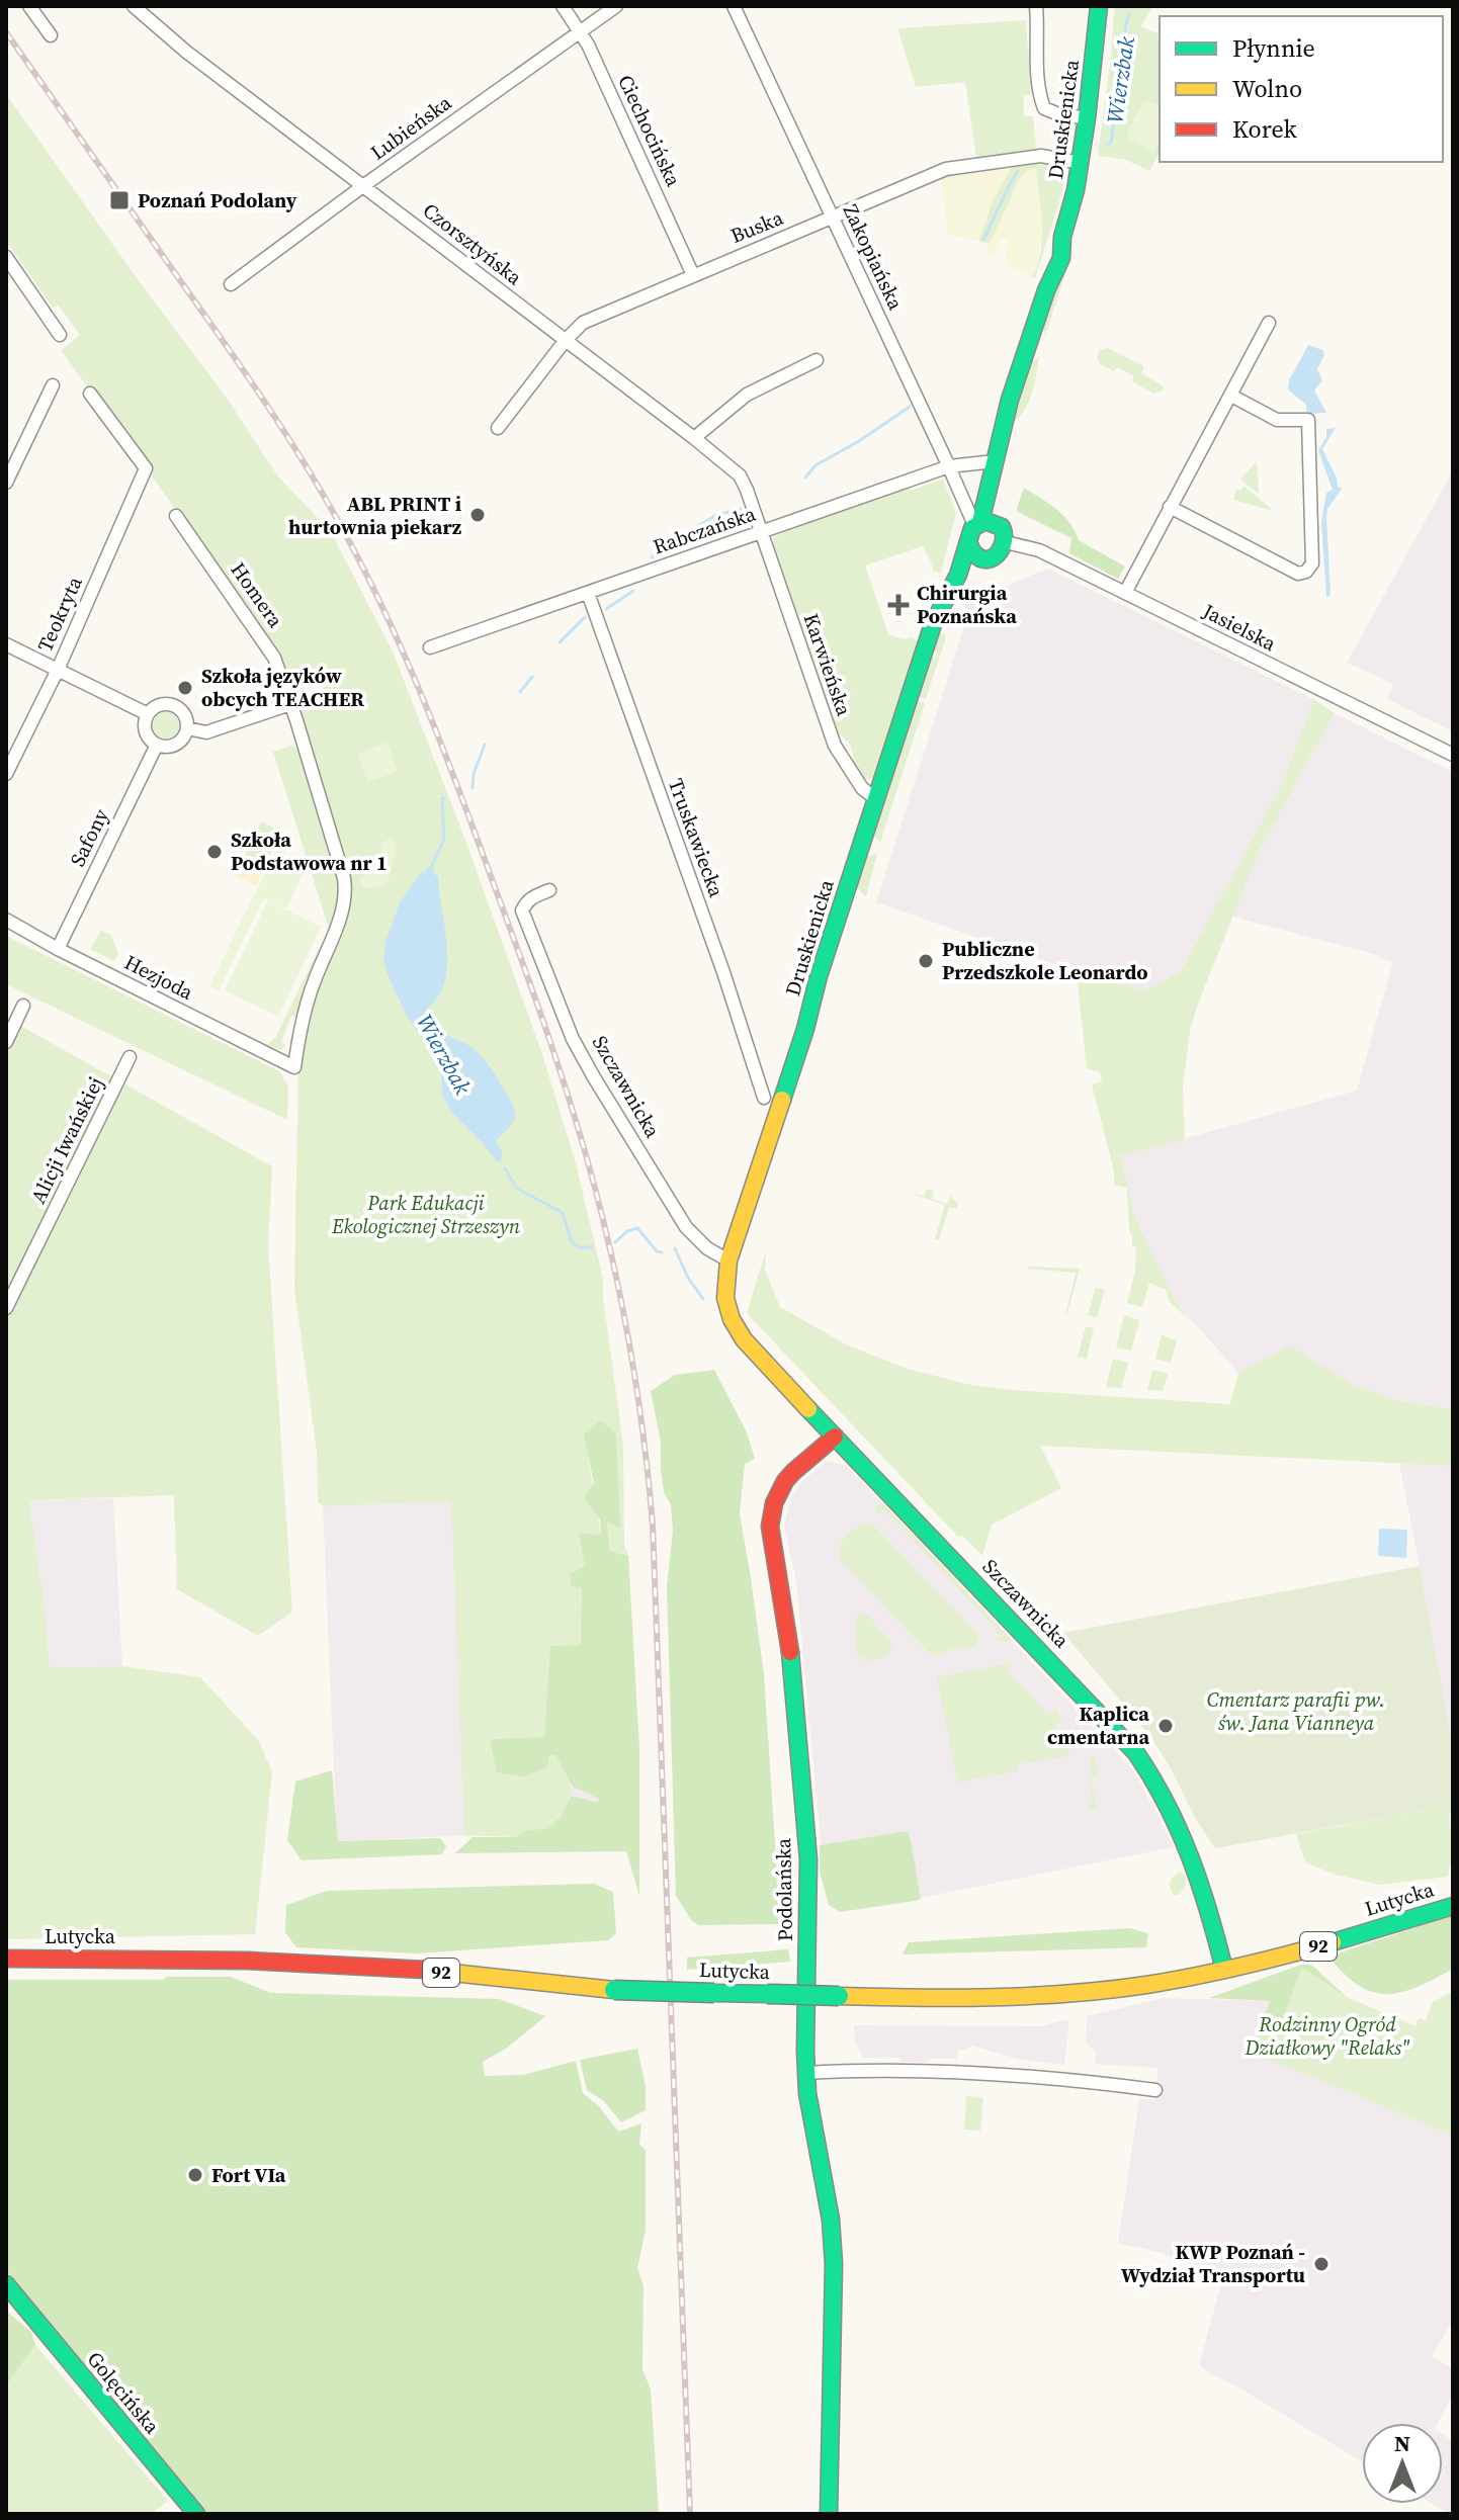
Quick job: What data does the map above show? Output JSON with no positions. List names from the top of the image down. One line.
{"streets":{"street":["Druskienicka","Lubieńska","Ciechocińska","Buska","Czorsztyńska","Zakopiańska","Rabczańska","Homera","Teokryta","Jasielska","Karwieńska","Safony","Truskawiecka","Hezjoda","Szczawnicka","Alicji Iwańskiej","Podolańska","Lutycka","92","Golęcińska"]},"crossings":[["Druskienicka","Buska"],["Druskienicka","Zakopiańska"],["Druskienicka","Rabczańska"],["Druskienicka","Jasielska"],["Druskienicka","Karwieńska"],["Druskienicka","Szczawnicka"],["Lubieńska","Ciechocińska"],["Lubieńska","Czorsztyńska"],["Ciechocińska","Buska"],["Buska","Czorsztyńska"],["Buska","Zakopiańska"],["Czorsztyńska","Rabczańska"],["Czorsztyńska","Karwieńska"],["Zakopiańska","Rabczańska"],["Zakopiańska","Jasielska"],["Rabczańska","Karwieńska"],["Rabczańska","Truskawiecka"],["Homera","Hezjoda"],["Safony","Hezjoda"],["Szczawnicka","Podolańska"],["Szczawnicka","Lutycka"]],"water":["Wierzbak"],"parks":["Park Edukacji Ekologicznej Strzeszyn","Cmentarz parafii pw. św. Jana Vianneya","Rodzinny Ogród Działkowy \"Relaks\""],"places":{"transit":["Poznań Podolany"],"other":["ABL PRINT i hurtownia piekarz","Szkoła języków obcych TEACHER","Szkoła Podstawowa nr 1","Publiczne Przedszkole Leonardo","Kaplica cmentarna","Fort VIa","KWP Poznań - Wydział Transportu"],"health":["Chirurgia Poznańska"]},"legend":["Płynnie","Wolno","Korek"],"north":"top"}
